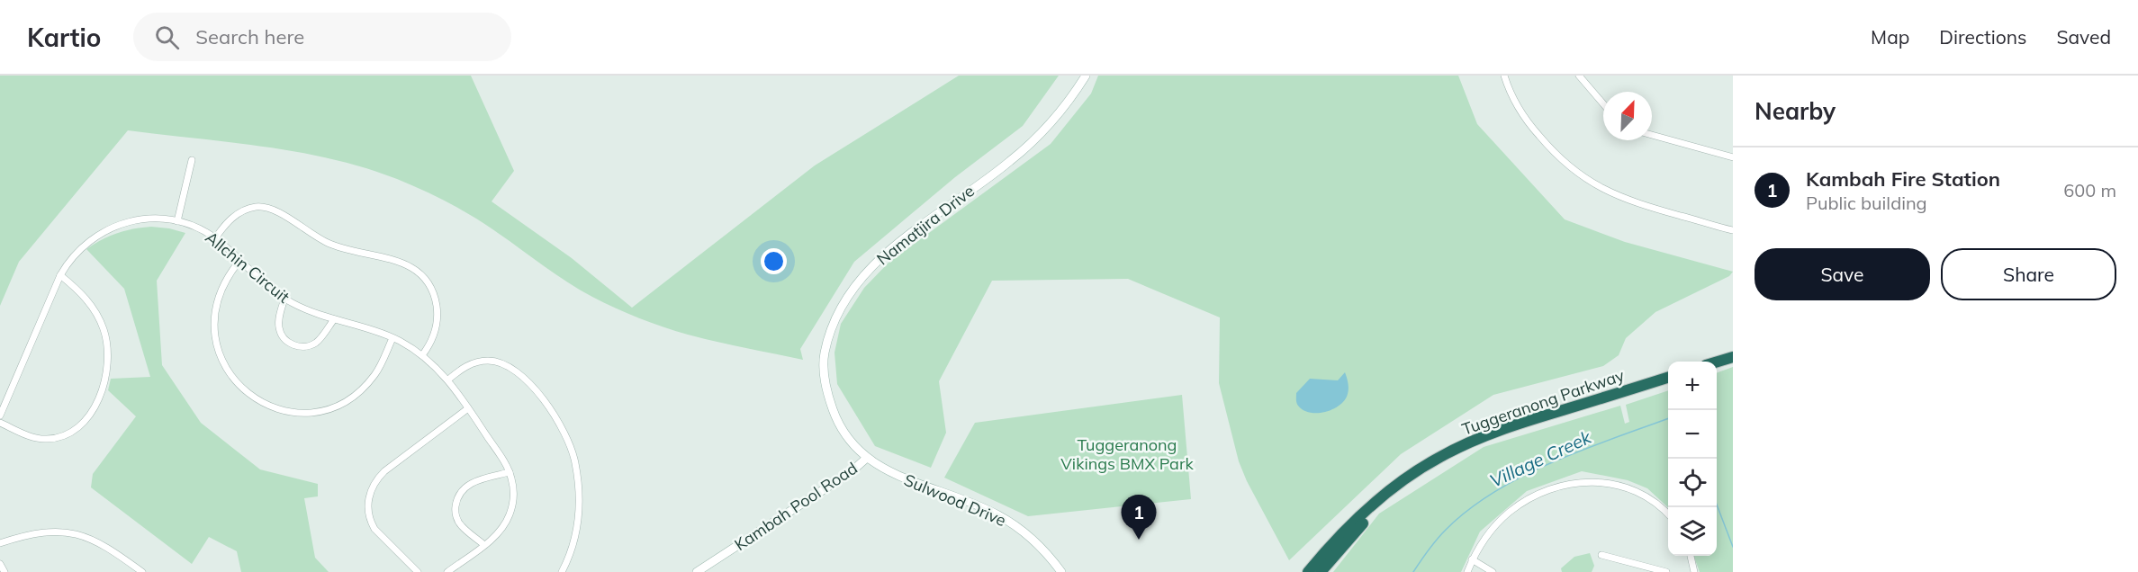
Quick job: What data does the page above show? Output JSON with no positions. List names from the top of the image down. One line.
{"streets":{"highway":["Tuggeranong Parkway"],"main road":["Namatjira Drive","Sulwood Drive","Kambah Pool Road"],"street":["Allchin Circuit"]},"crossings":[["Namatjira Drive","Sulwood Drive"],["Namatjira Drive","Kambah Pool Road"],["Sulwood Drive","Kambah Pool Road"]],"water":["Village Creek"],"parks":["Tuggeranong Vikings BMX Park"],"north":"top right","page":{"header":"Kartio","search":"Search here","nav":["Map","Directions","Saved"],"heading":"Nearby","list":[{"mark":"1","name":"Kambah Fire Station","note":"Public building","value":"600 m"}],"buttons":["Save","Share"],"map_buttons":["+","−"],"pins":"1"}}
